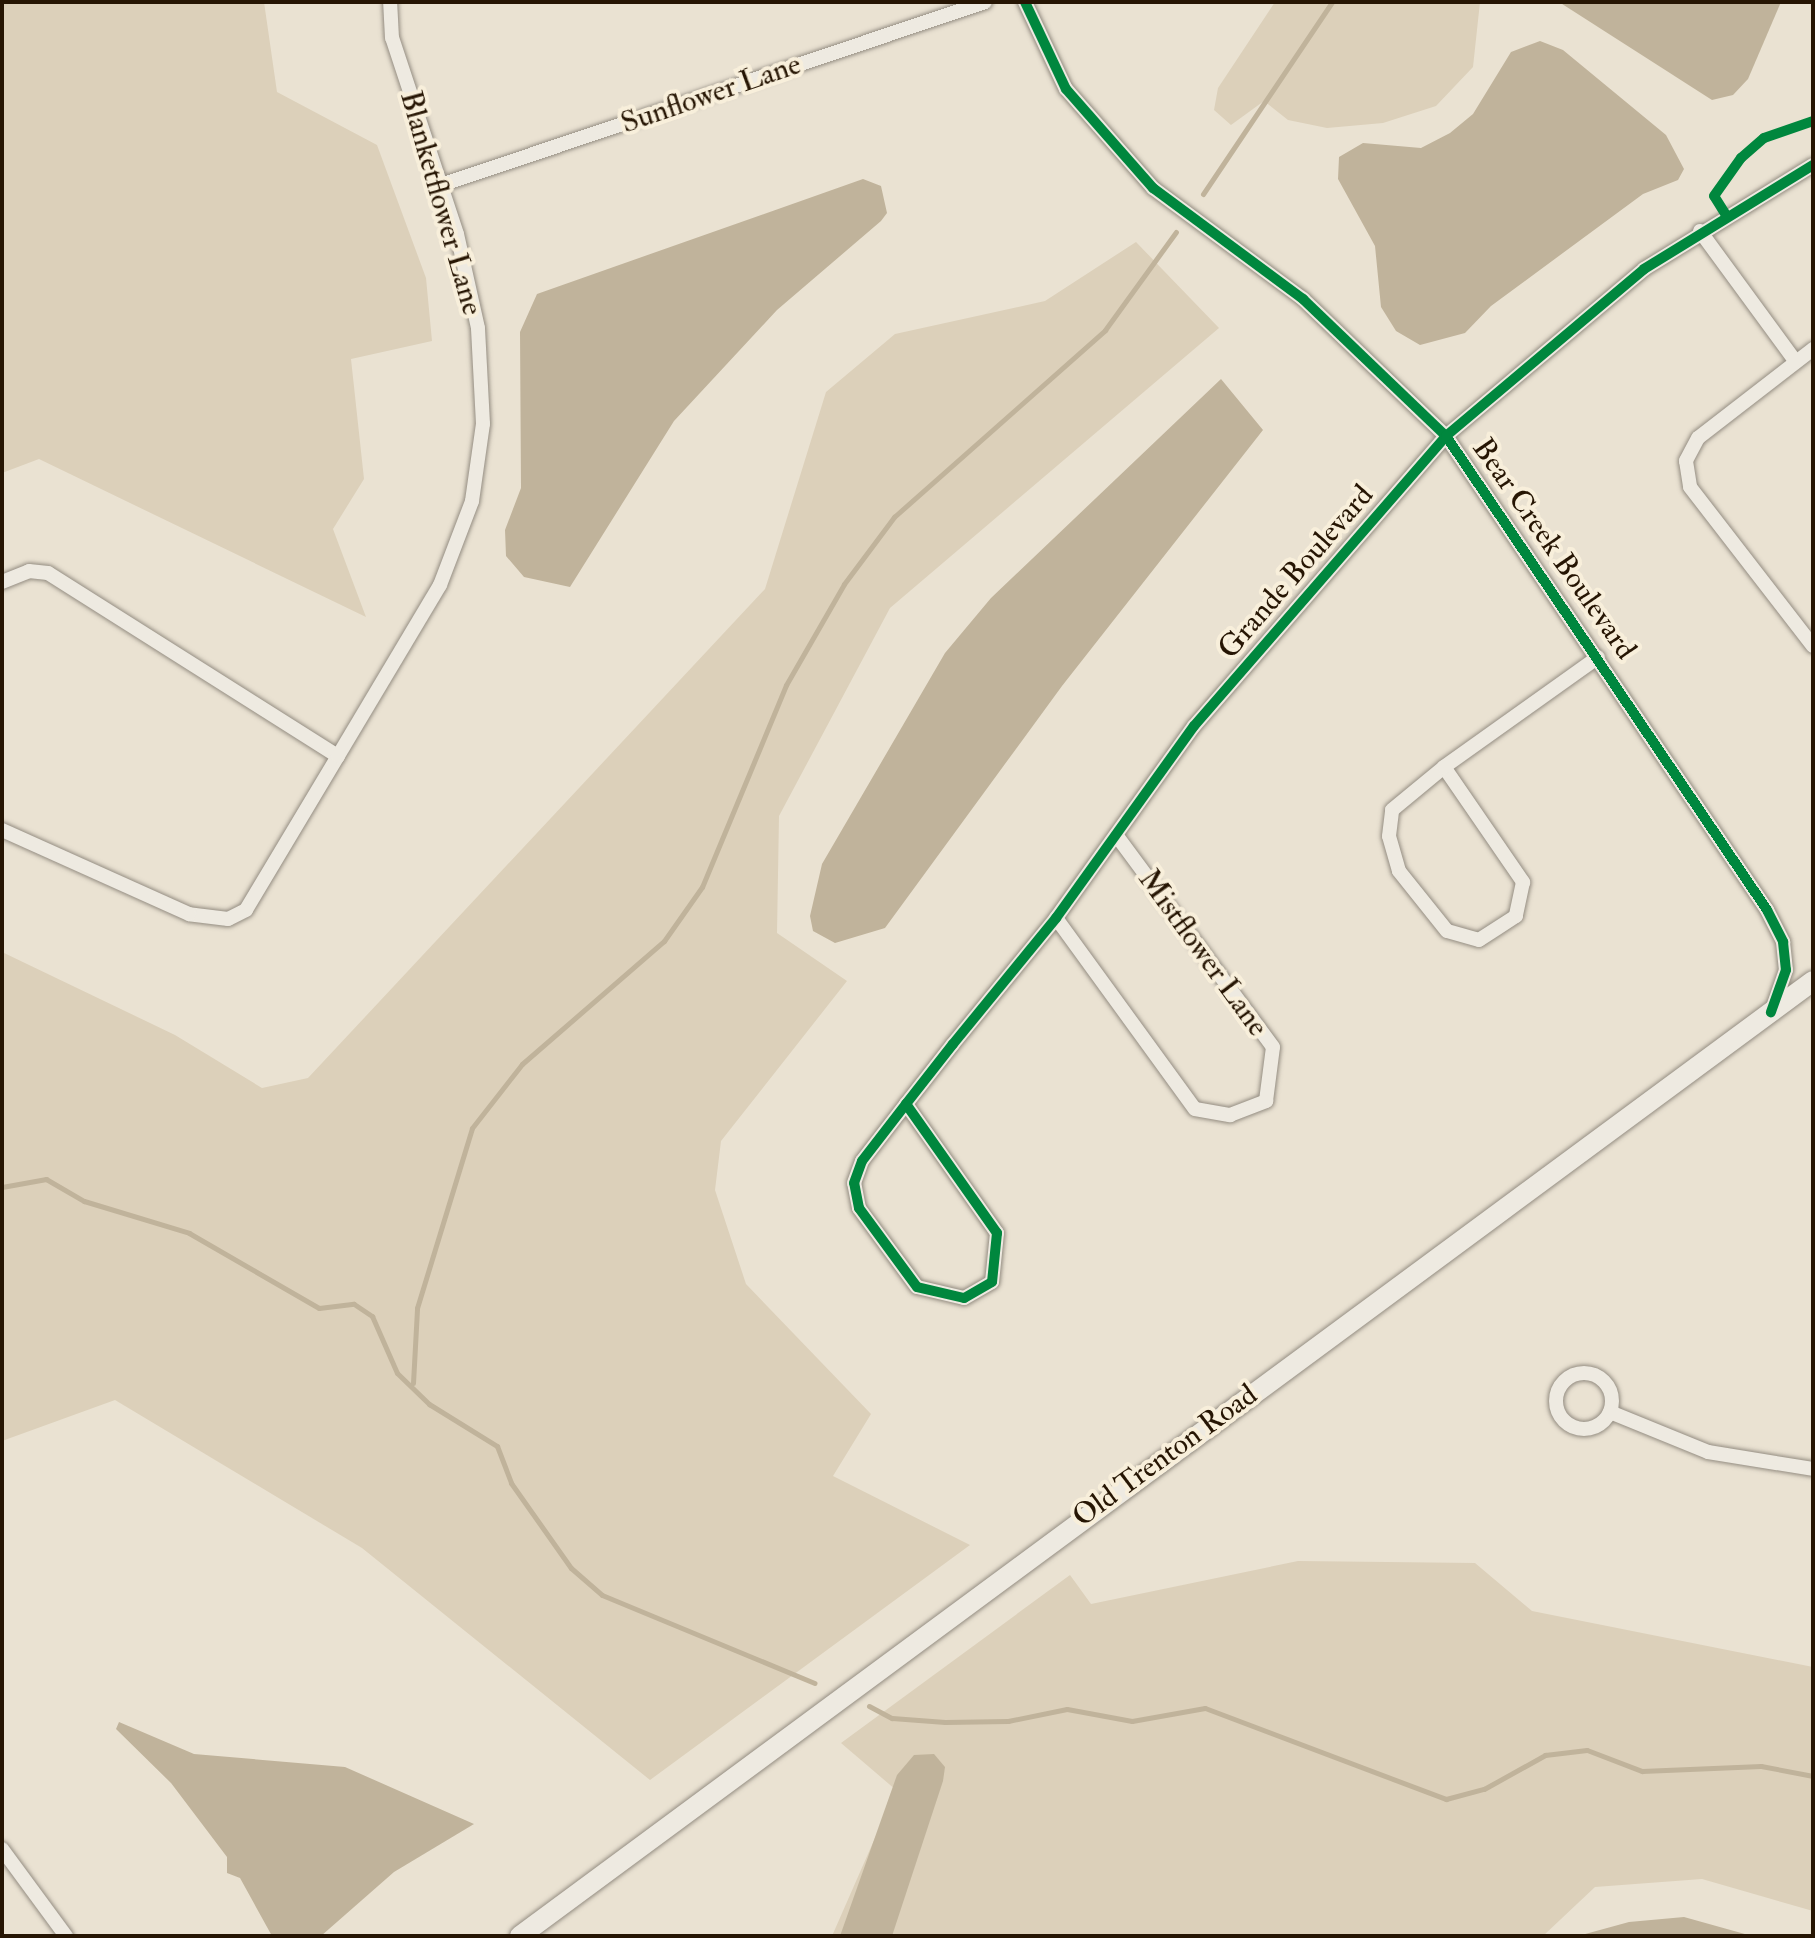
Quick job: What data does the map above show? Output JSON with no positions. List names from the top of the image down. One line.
{"streets":{"main road":["Old Trenton Road"],"street":["Sunflower Lane","Blanketflower Lane","Bear Creek Boulevard","Grande Boulevard","Mistflower Lane"]},"crossings":[["Sunflower Lane","Blanketflower Lane"],["Bear Creek Boulevard","Grande Boulevard"],["Bear Creek Boulevard","Old Trenton Road"],["Grande Boulevard","Mistflower Lane"]]}
